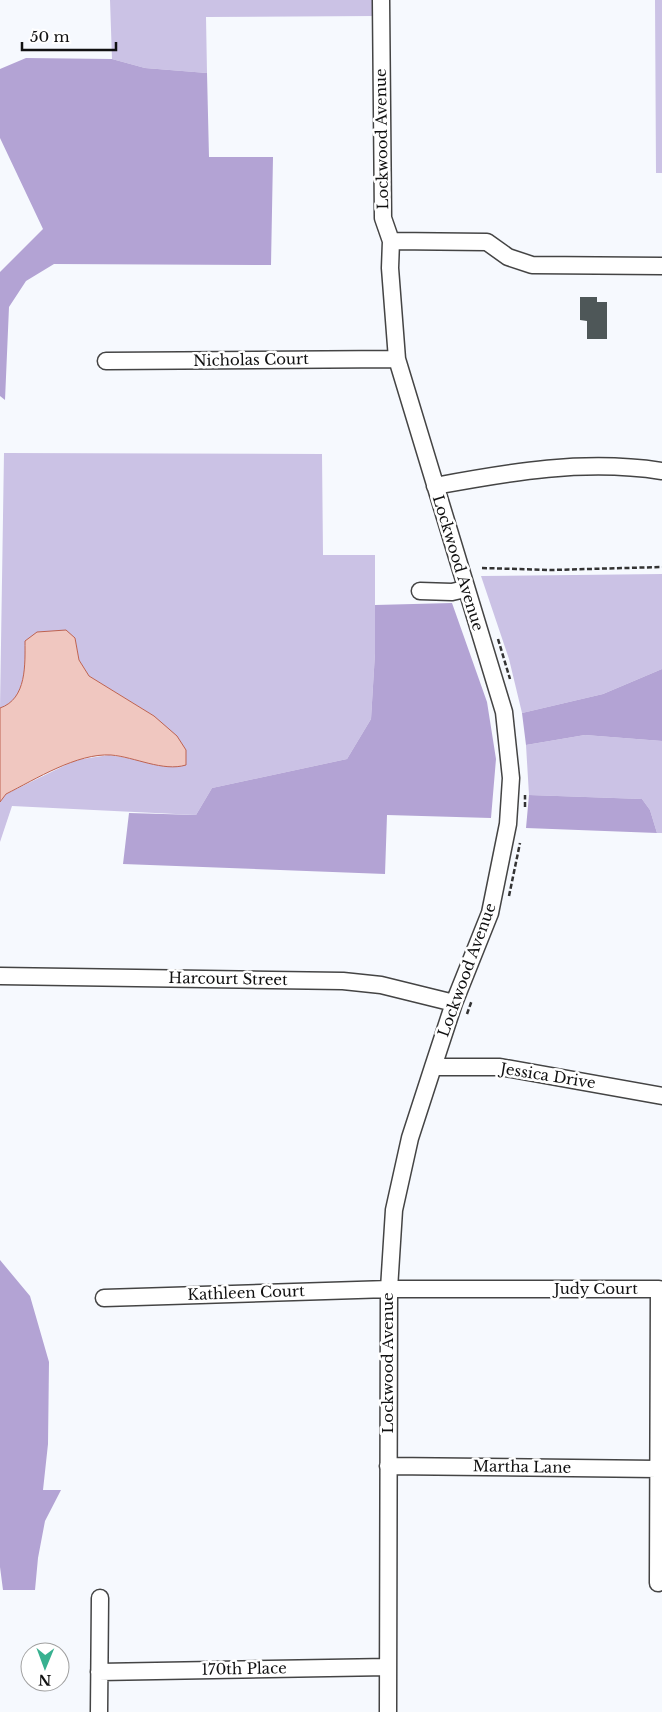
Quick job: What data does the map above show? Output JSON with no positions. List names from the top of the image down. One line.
{"streets":{"street":["Lockwood Avenue","Nicholas Court","Harcourt Street","Jessica Drive","Judy Court","Kathleen Court","Martha Lane","170th Place"]},"crossings":[["Lockwood Avenue","Nicholas Court"],["Lockwood Avenue","Harcourt Street"],["Lockwood Avenue","Jessica Drive"],["Lockwood Avenue","Judy Court"],["Lockwood Avenue","Kathleen Court"],["Lockwood Avenue","Martha Lane"],["Lockwood Avenue","170th Place"],["Judy Court","Kathleen Court"],["Judy Court","Martha Lane"]],"scale_bar":"50 m","north":"bottom"}
